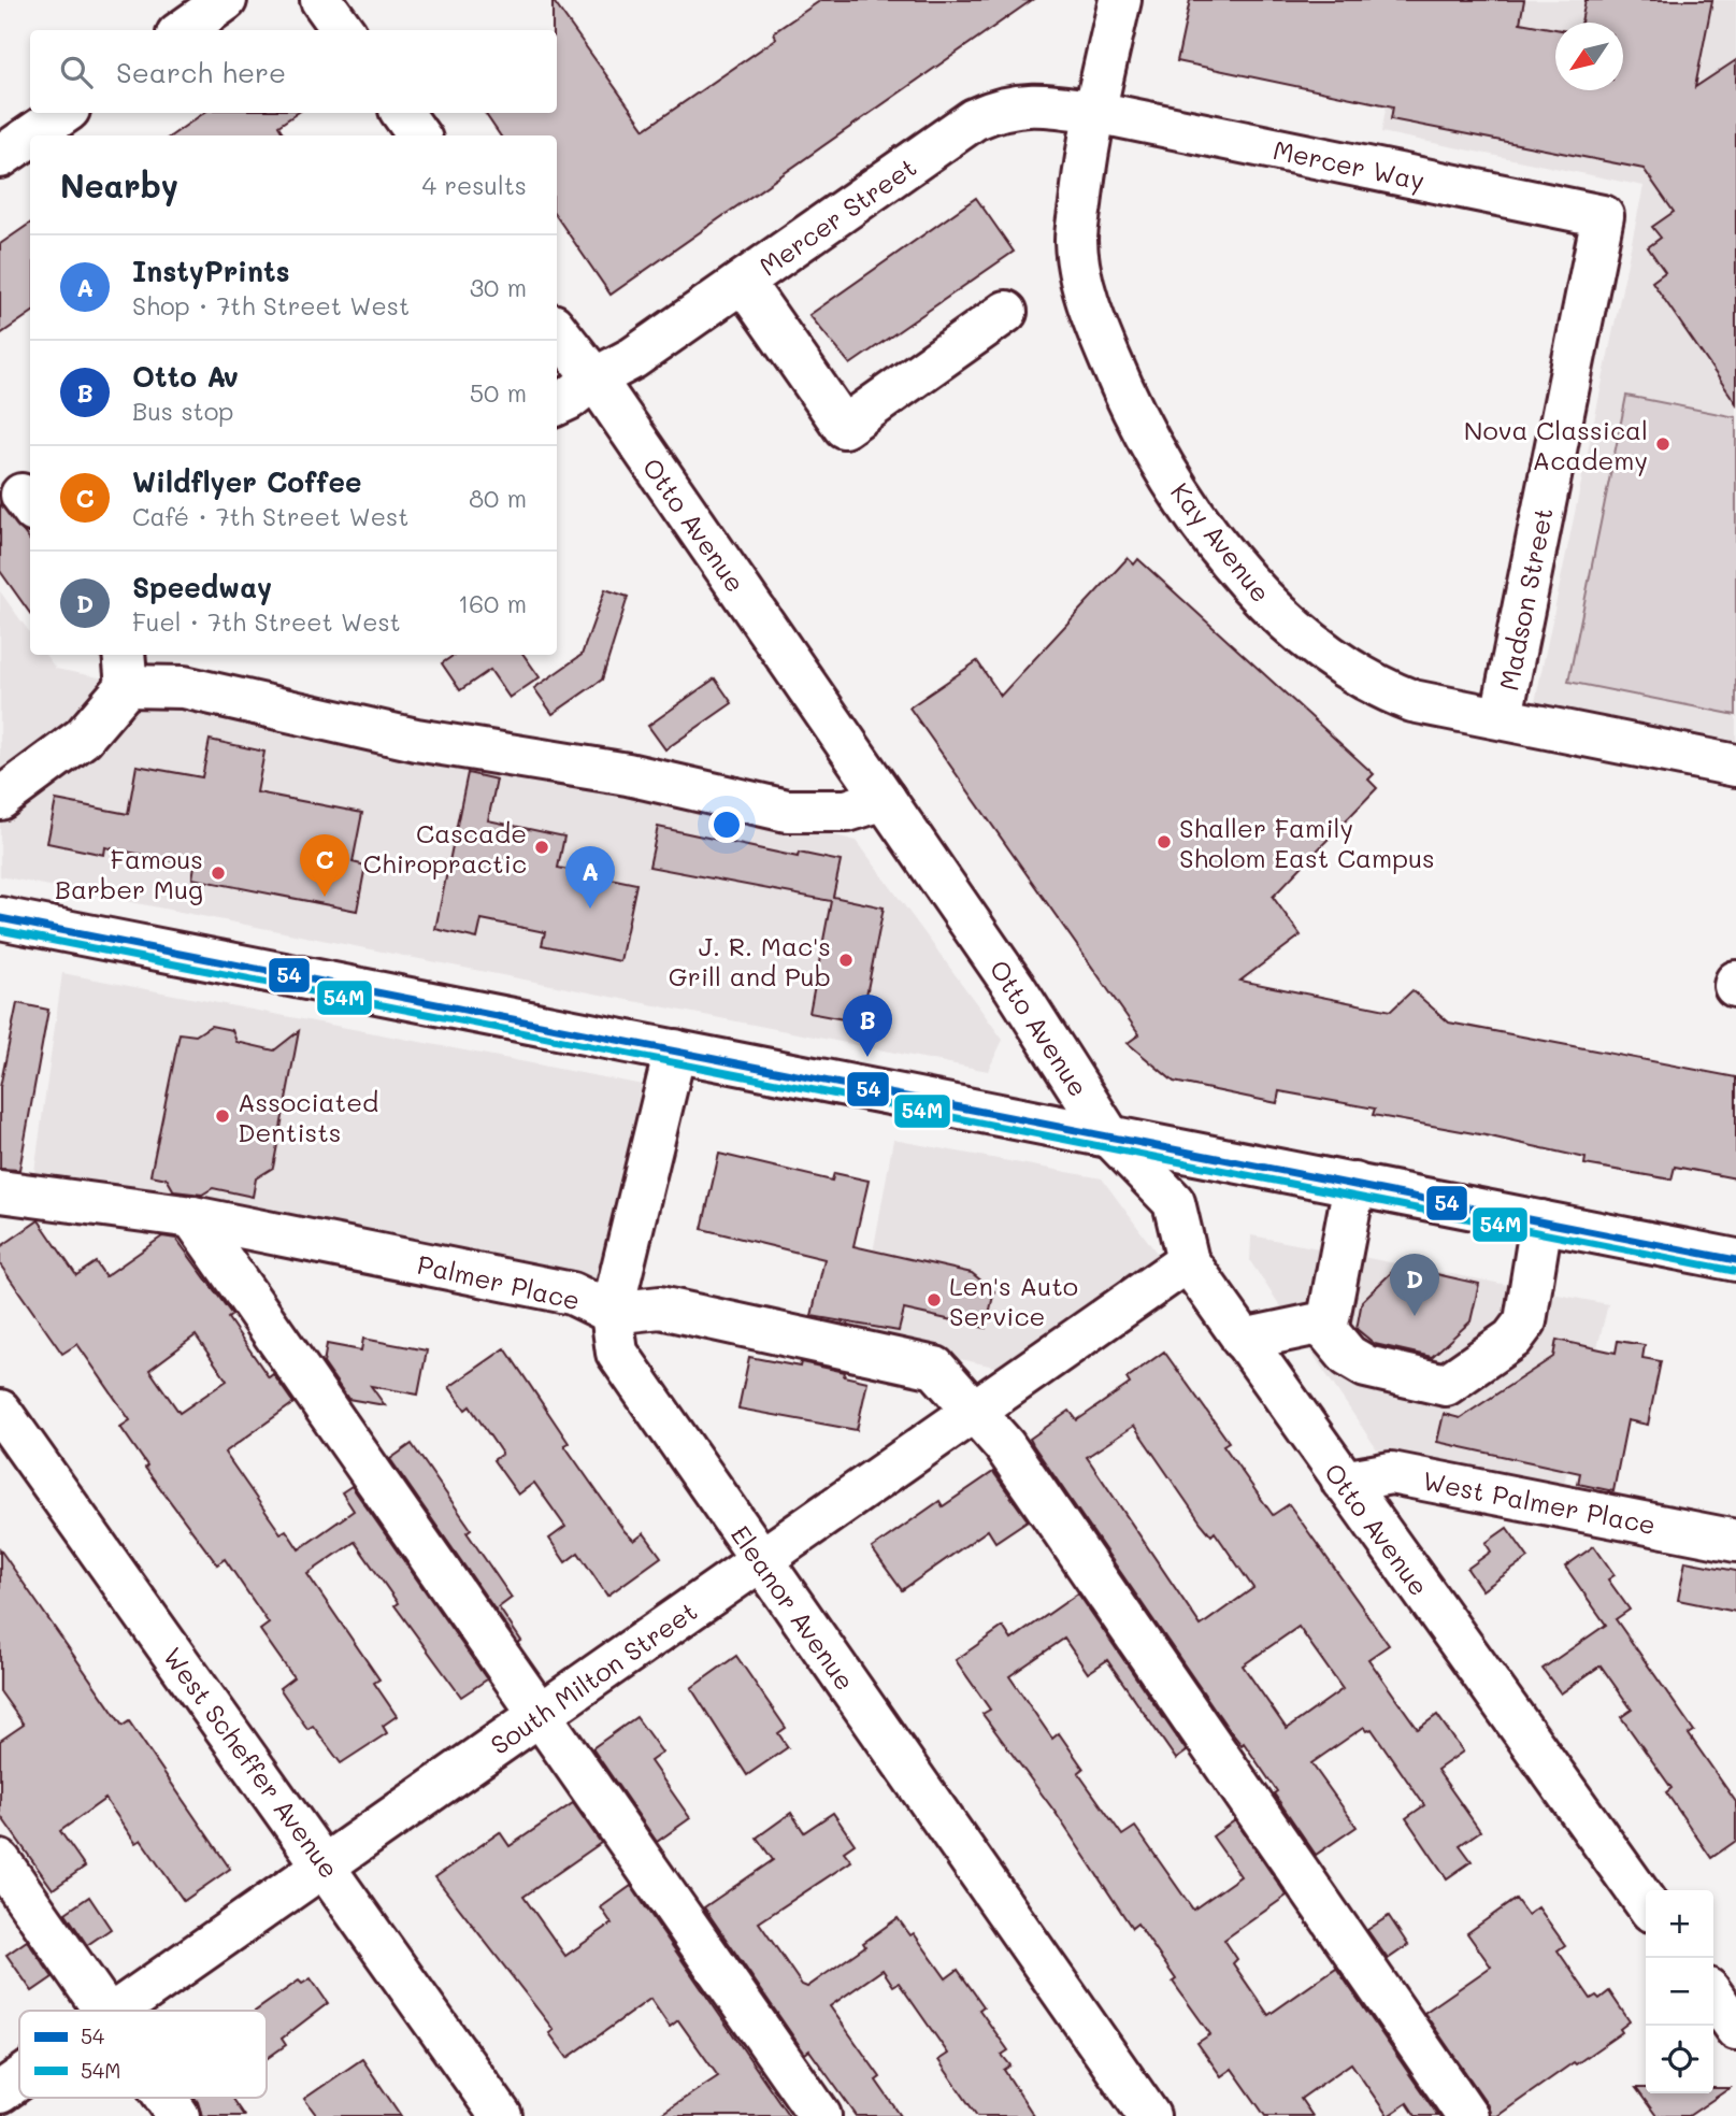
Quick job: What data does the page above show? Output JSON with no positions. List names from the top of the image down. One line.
{"streets":{"street":["Mercer Way","Mercer Street","Otto Avenue","Kay Avenue","Madson Street","Palmer Place","West Palmer Place","Eleanor Avenue","South Milton Street","West Scheffer Avenue"]},"crossings":[["Mercer Way","Mercer Street"],["Mercer Way","Kay Avenue"],["Mercer Way","Madson Street"],["Mercer Street","Otto Avenue"],["Mercer Street","Kay Avenue"],["Otto Avenue","West Palmer Place"],["Otto Avenue","South Milton Street"],["Kay Avenue","Madson Street"],["Palmer Place","Eleanor Avenue"],["Palmer Place","South Milton Street"],["Eleanor Avenue","South Milton Street"],["South Milton Street","West Scheffer Avenue"]],"places":["Nova Classical Academy","Shaller Family Sholom East Campus","Cascade Chiropractic","Famous Barber Mug","J. R. Mac's Grill and Pub","Associated Dentists","Len's Auto Service"],"lines":["transit line 54","transit line 54M"],"legend":["54","54M"],"north":"bottom left","page":{"search":"Search here","heading":["Nearby","4 results"],"list":[{"mark":"A","name":"InstyPrints","note":"Shop · 7th Street West","value":"30 m"},{"mark":"B","name":"Otto Av","note":"Bus stop","value":"50 m"},{"mark":"C","name":"Wildflyer Coffee","note":"Café · 7th Street West","value":"80 m"},{"mark":"D","name":"Speedway","note":"Fuel · 7th Street West","value":"160 m"}],"pins":["C","A","B","D"],"map_buttons":["+","−"]}}
